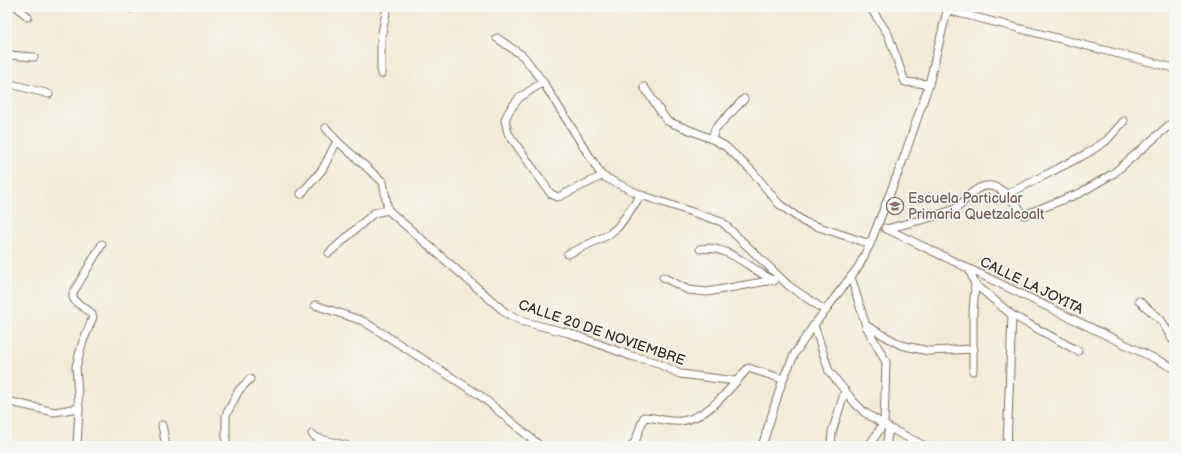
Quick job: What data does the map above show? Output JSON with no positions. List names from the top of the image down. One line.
{"streets":{"street":["CALLE LA JOYITA","CALLE 20 DE NOVIEMBRE"]},"places":{"school or university":["Escuela Particular Primaria Quetzalcoalt"]}}
